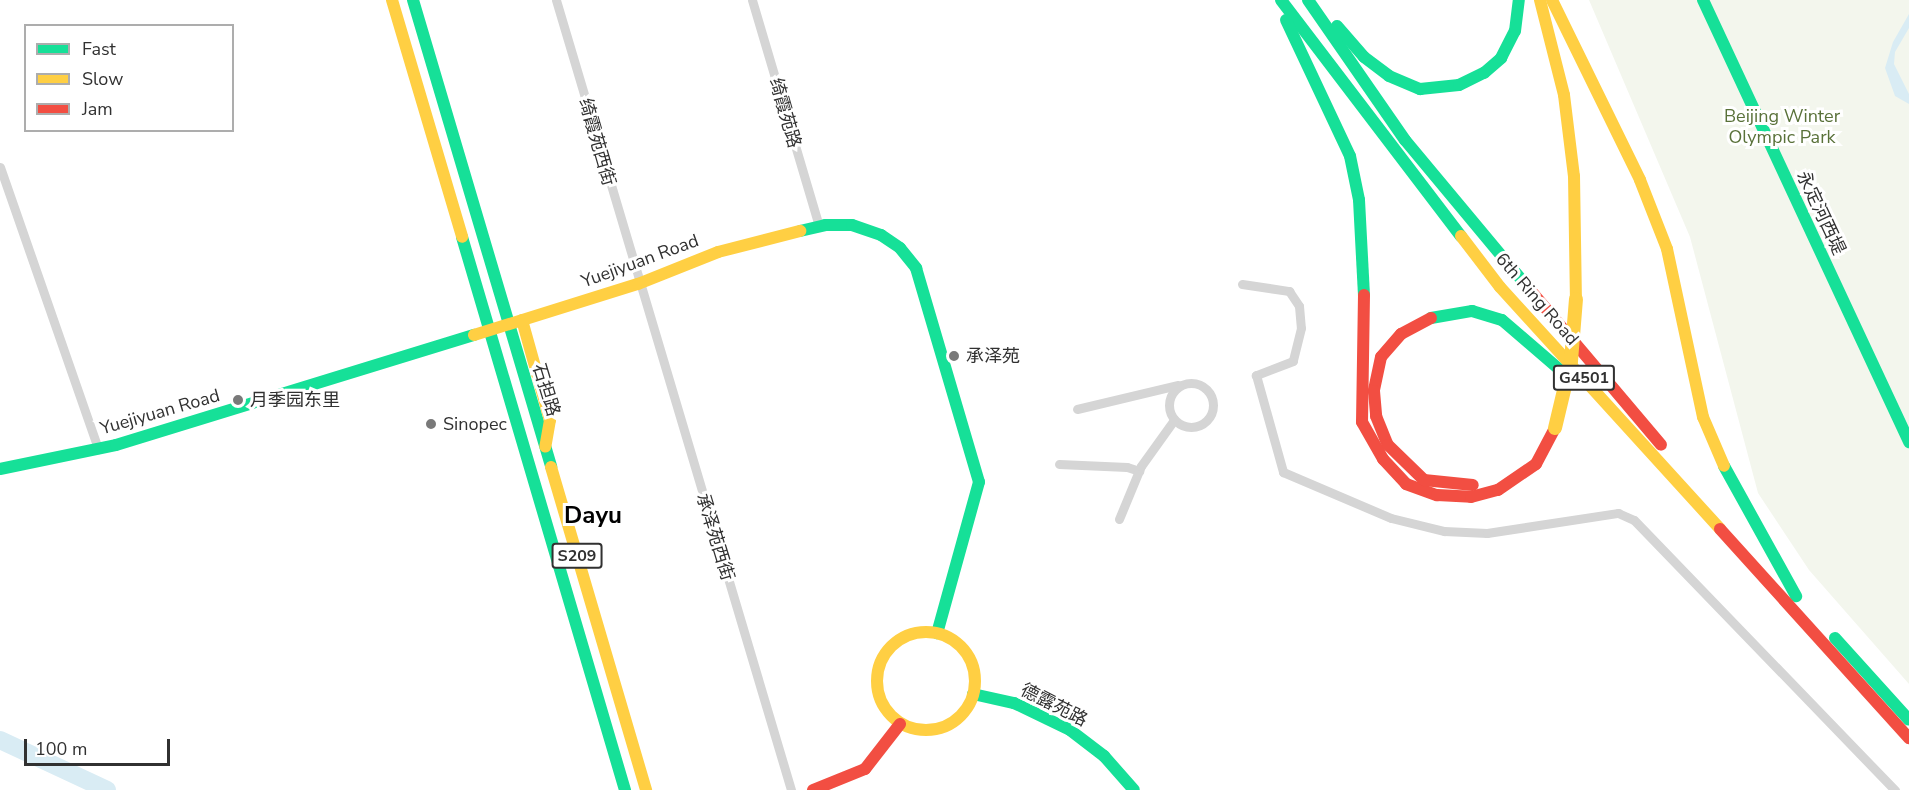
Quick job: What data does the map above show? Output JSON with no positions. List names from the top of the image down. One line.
{"streets":{"main road":["永定河西堤","Yuejiyuan Road","6th Ring Road","G4501","石担路","S209","德露苑路"],"street":["绮霞苑路","绮霞苑西街","承泽苑西街"]},"crossings":[["绮霞苑路","Yuejiyuan Road"],["绮霞苑西街","Yuejiyuan Road"],["绮霞苑西街","承泽苑西街"],["Yuejiyuan Road","石担路"],["Yuejiyuan Road","承泽苑西街"],["Yuejiyuan Road","S209"],["Yuejiyuan Road","德露苑路"]],"districts":["Dayu"],"parks":["Beijing Winter Olympic Park"],"places":["承泽苑","月季园东里","Sinopec"],"legend":["Fast","Slow","Jam"],"scale_bar":"100 m"}
